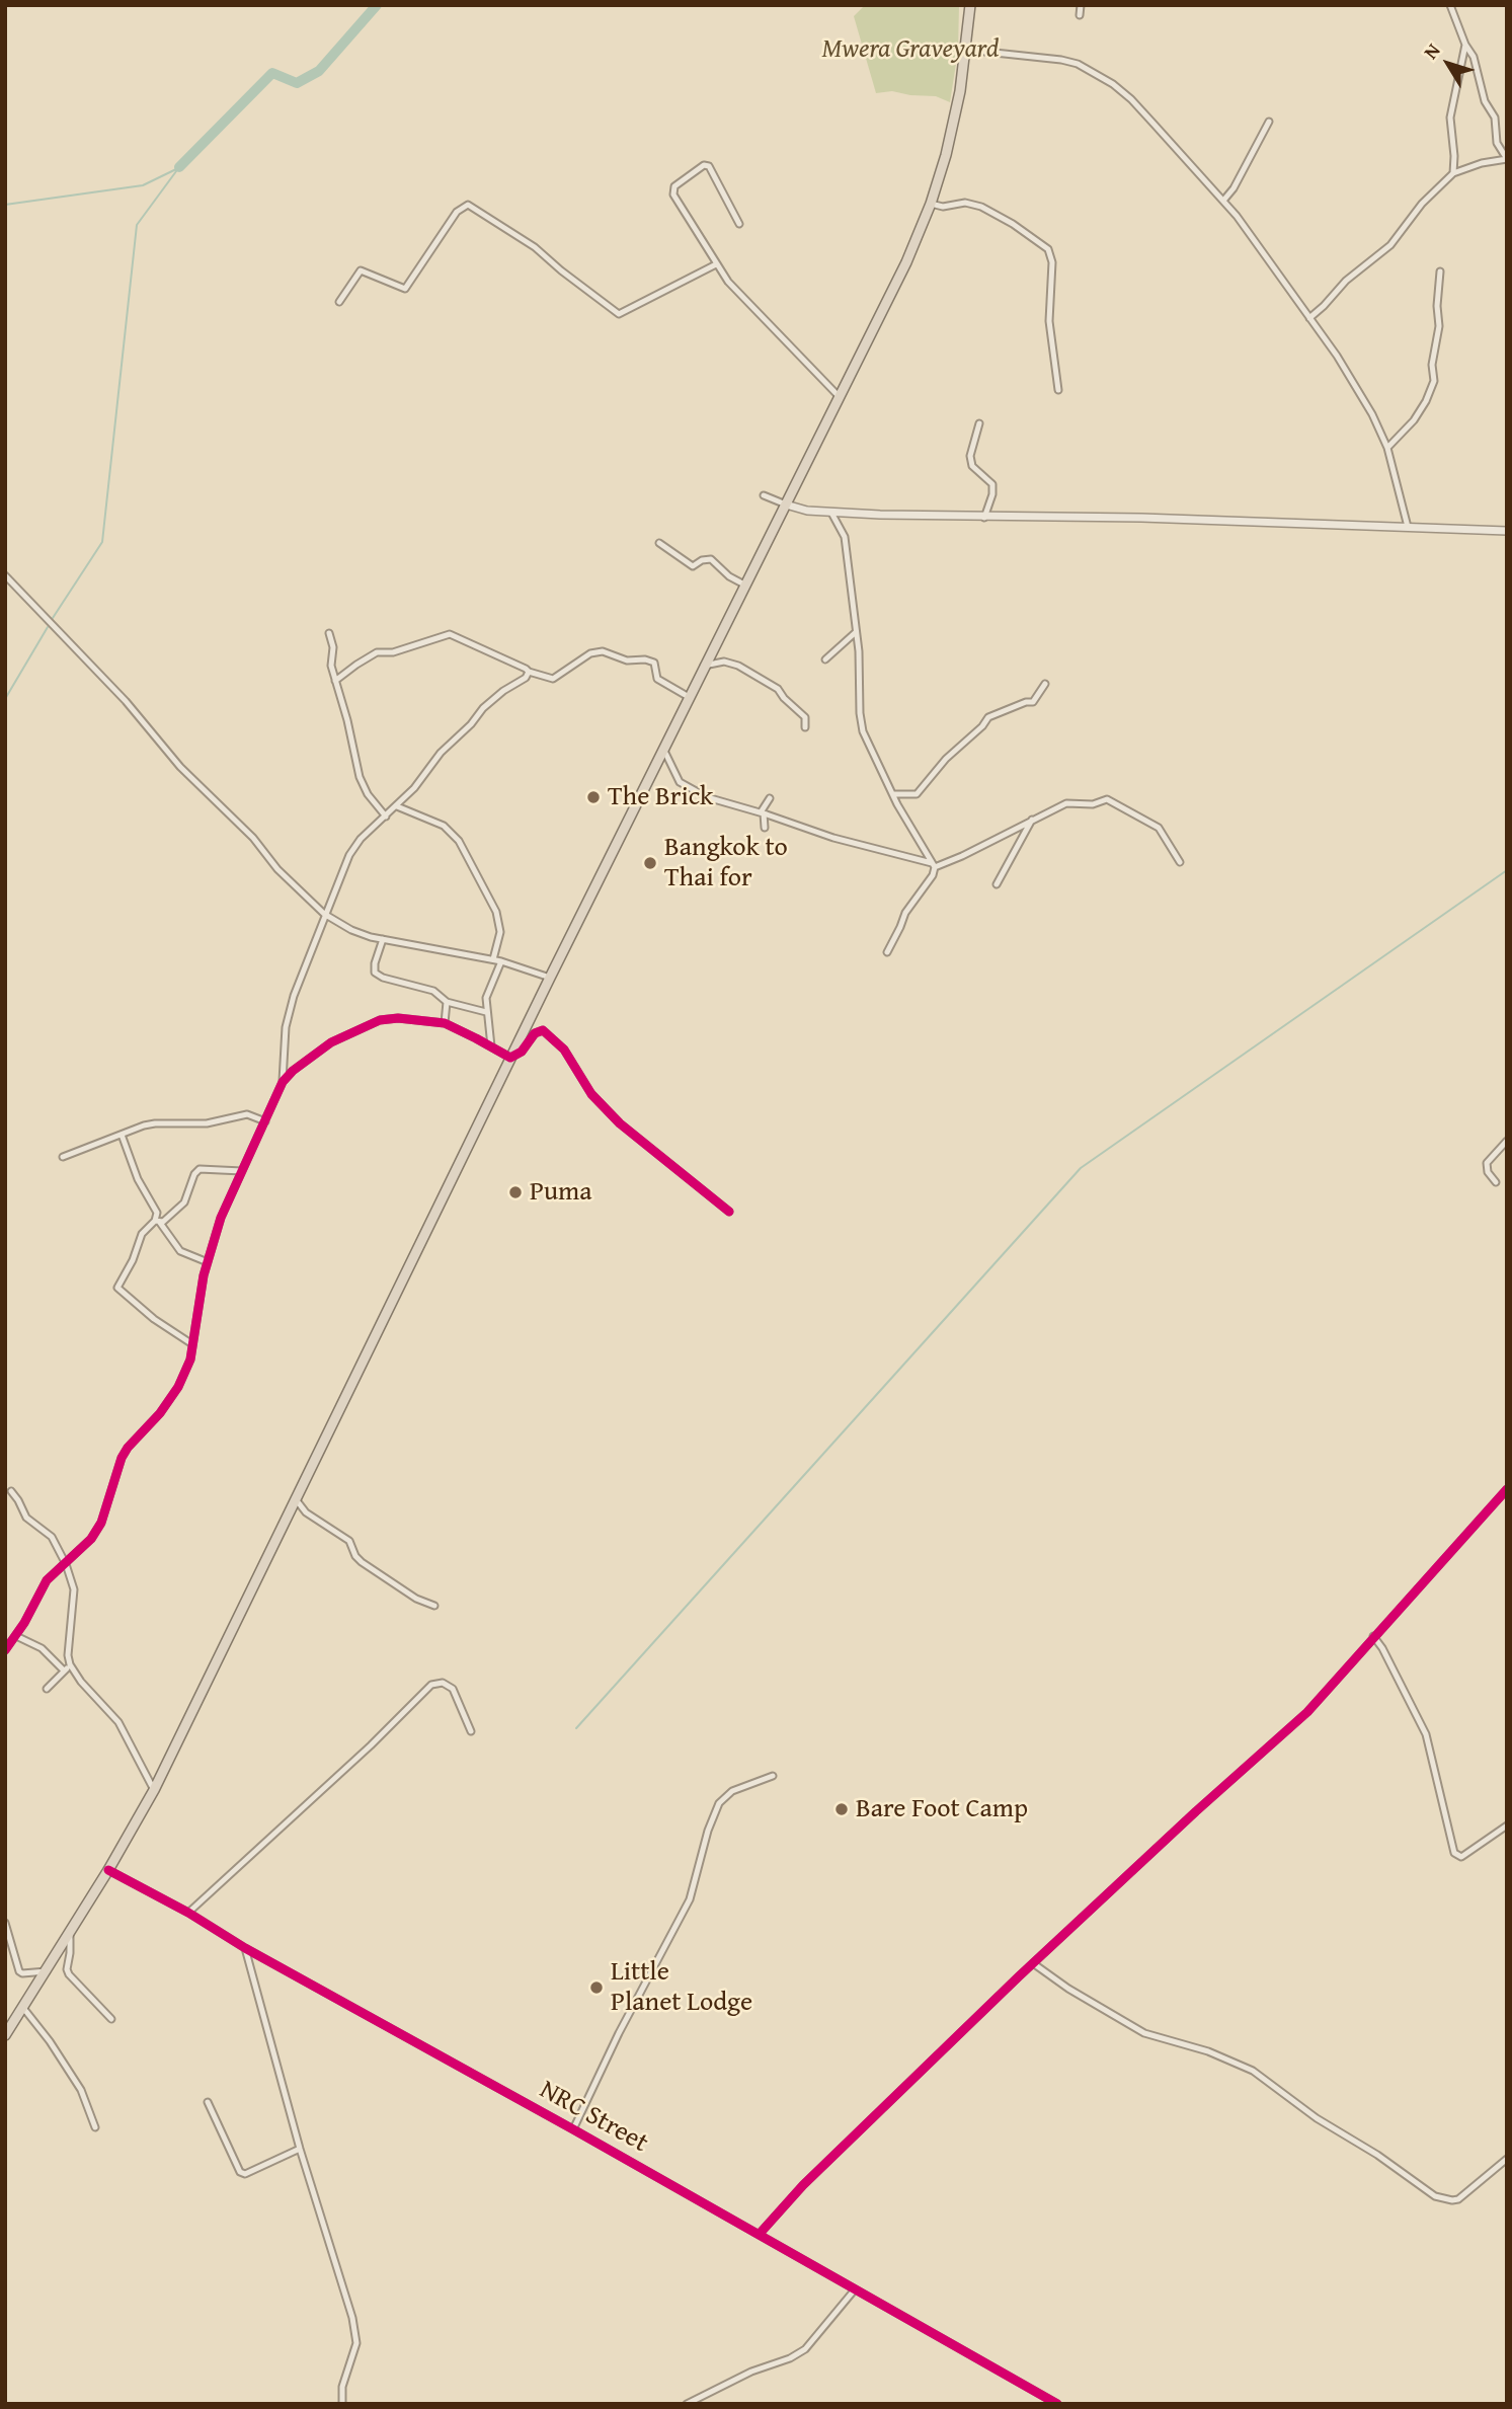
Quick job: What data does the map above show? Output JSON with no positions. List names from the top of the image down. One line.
{"streets":{"street":["NRC Street"]},"parks":["Mwera Graveyard"],"places":["The Brick","Bangkok to Thai for","Puma","Bare Foot Camp","Little Planet Lodge"],"north":"top left"}
